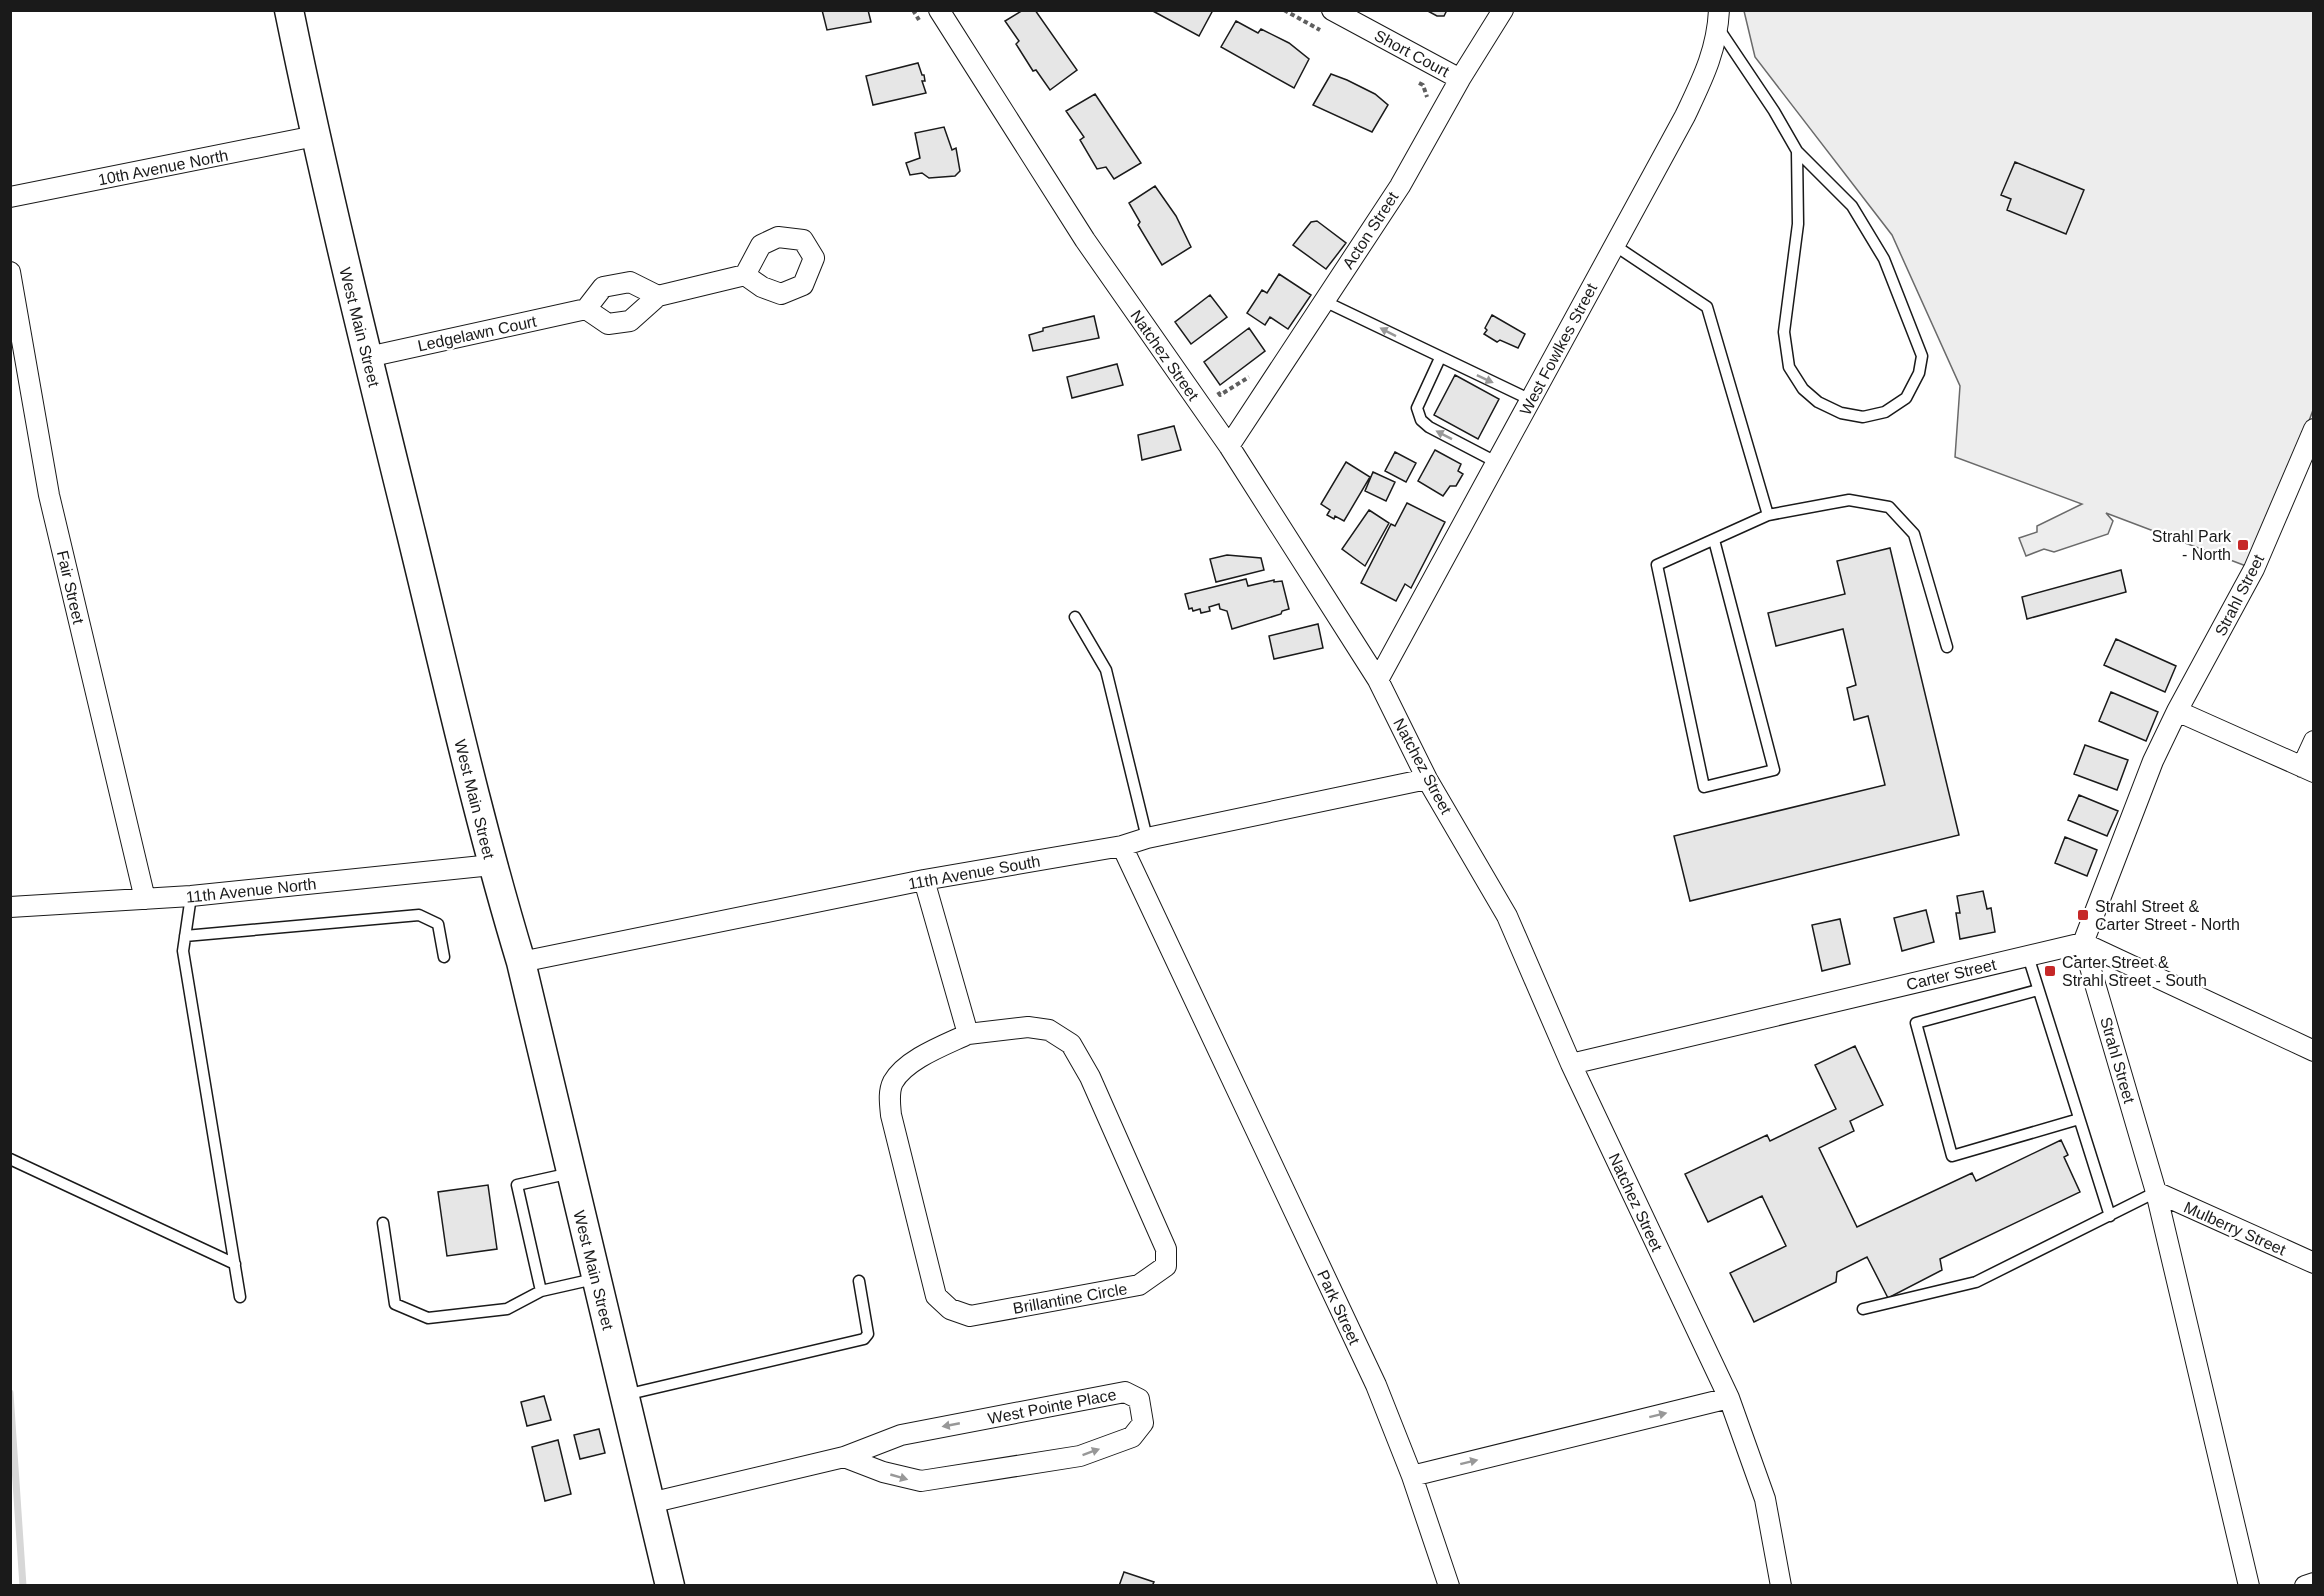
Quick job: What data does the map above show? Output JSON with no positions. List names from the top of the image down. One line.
{"streets":{"main road":["West Main Street"],"street":["Short Court","10th Avenue North","Acton Street","Ledgelawn Court","West Fowlkes Street","Natchez Street","Fair Street","Strahl Street","11th Avenue South","11th Avenue North","Carter Street","Mulberry Street","Brillantine Circle","Park Street","West Pointe Place"]},"crossings":[["Short Court","Acton Street"],["10th Avenue North","West Main Street"],["Acton Street","Natchez Street"],["West Main Street","Ledgelawn Court"],["West Main Street","11th Avenue South"],["West Main Street","11th Avenue North"],["West Main Street","West Pointe Place"],["West Fowlkes Street","Natchez Street"],["Natchez Street","11th Avenue South"],["Natchez Street","Carter Street"],["Fair Street","11th Avenue North"],["Strahl Street","Carter Street"],["Strahl Street","Mulberry Street"],["11th Avenue South","Park Street"]],"places":{"transit":["Strahl Park - North","Strahl Street & Carter Street - North","Carter Street & Strahl Street - South"]}}
